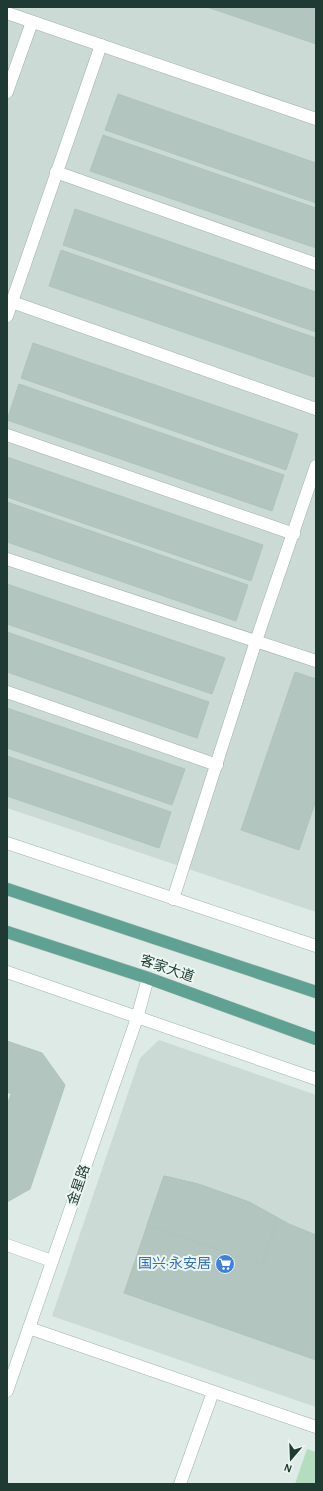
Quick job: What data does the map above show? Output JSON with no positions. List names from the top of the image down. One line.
{"streets":{"main road":["客家大道"],"street":["金星路"]},"crossings":[["客家大道","金星路"]],"places":{"supermarket":["国兴·永安居"]},"north":"bottom"}
